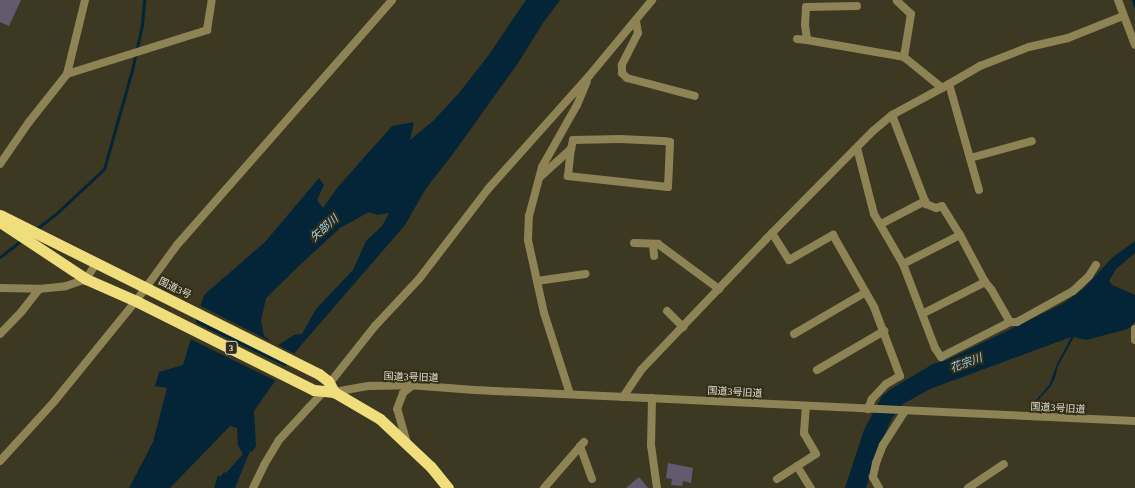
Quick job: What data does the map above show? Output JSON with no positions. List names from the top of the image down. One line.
{"streets":{"highway":["国道3号","3"],"street":["国道3号旧道"]},"crossings":[["国道3号","国道3号旧道"]],"water":["矢部川","花宗川"]}
